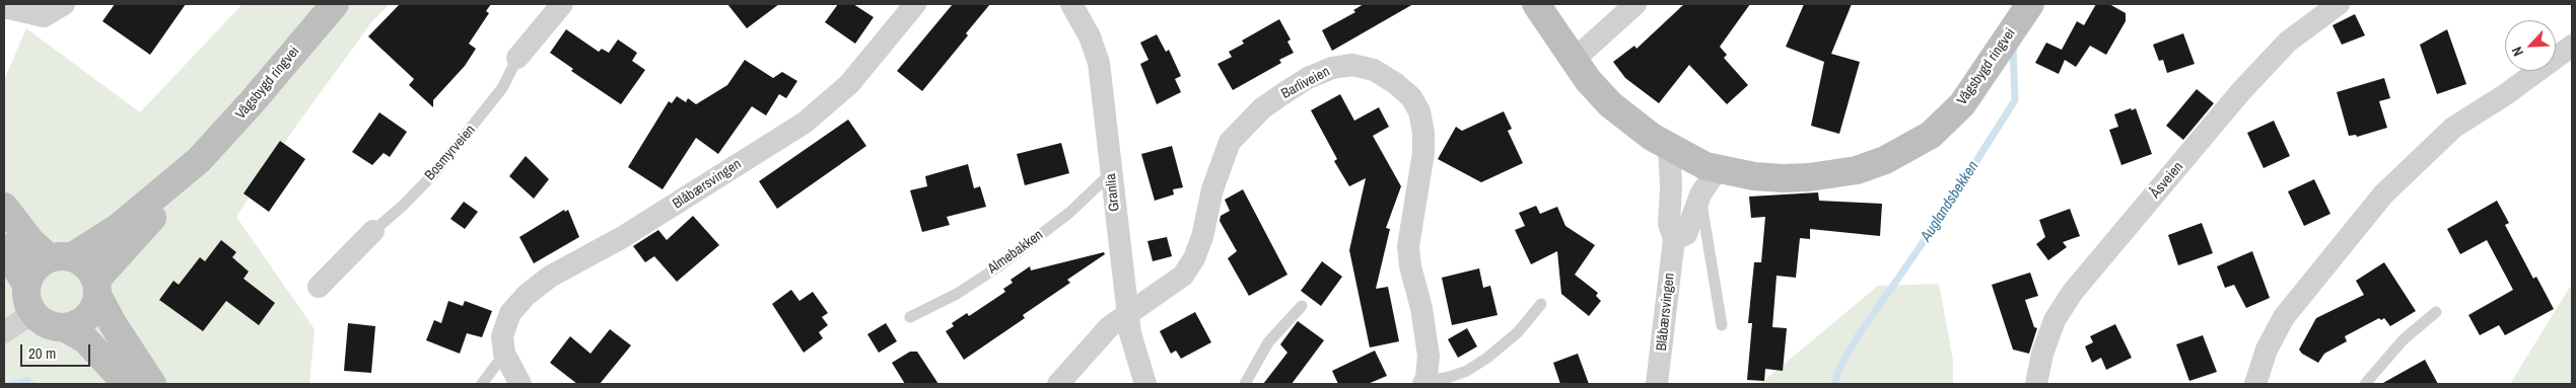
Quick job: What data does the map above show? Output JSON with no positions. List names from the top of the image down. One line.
{"streets":{"street":["Vågsbygd ringvei","Barliveien","Bosmyrveien","Åsveien","Blåbærsvingen","Granlia"],"lane":["Almebakken"]},"crossings":[["Vågsbygd ringvei","Blåbærsvingen"],["Barliveien","Granlia"],["Granlia","Almebakken"]],"water":["Auglandsbekken"],"scale_bar":"20 m","north":"bottom left"}
